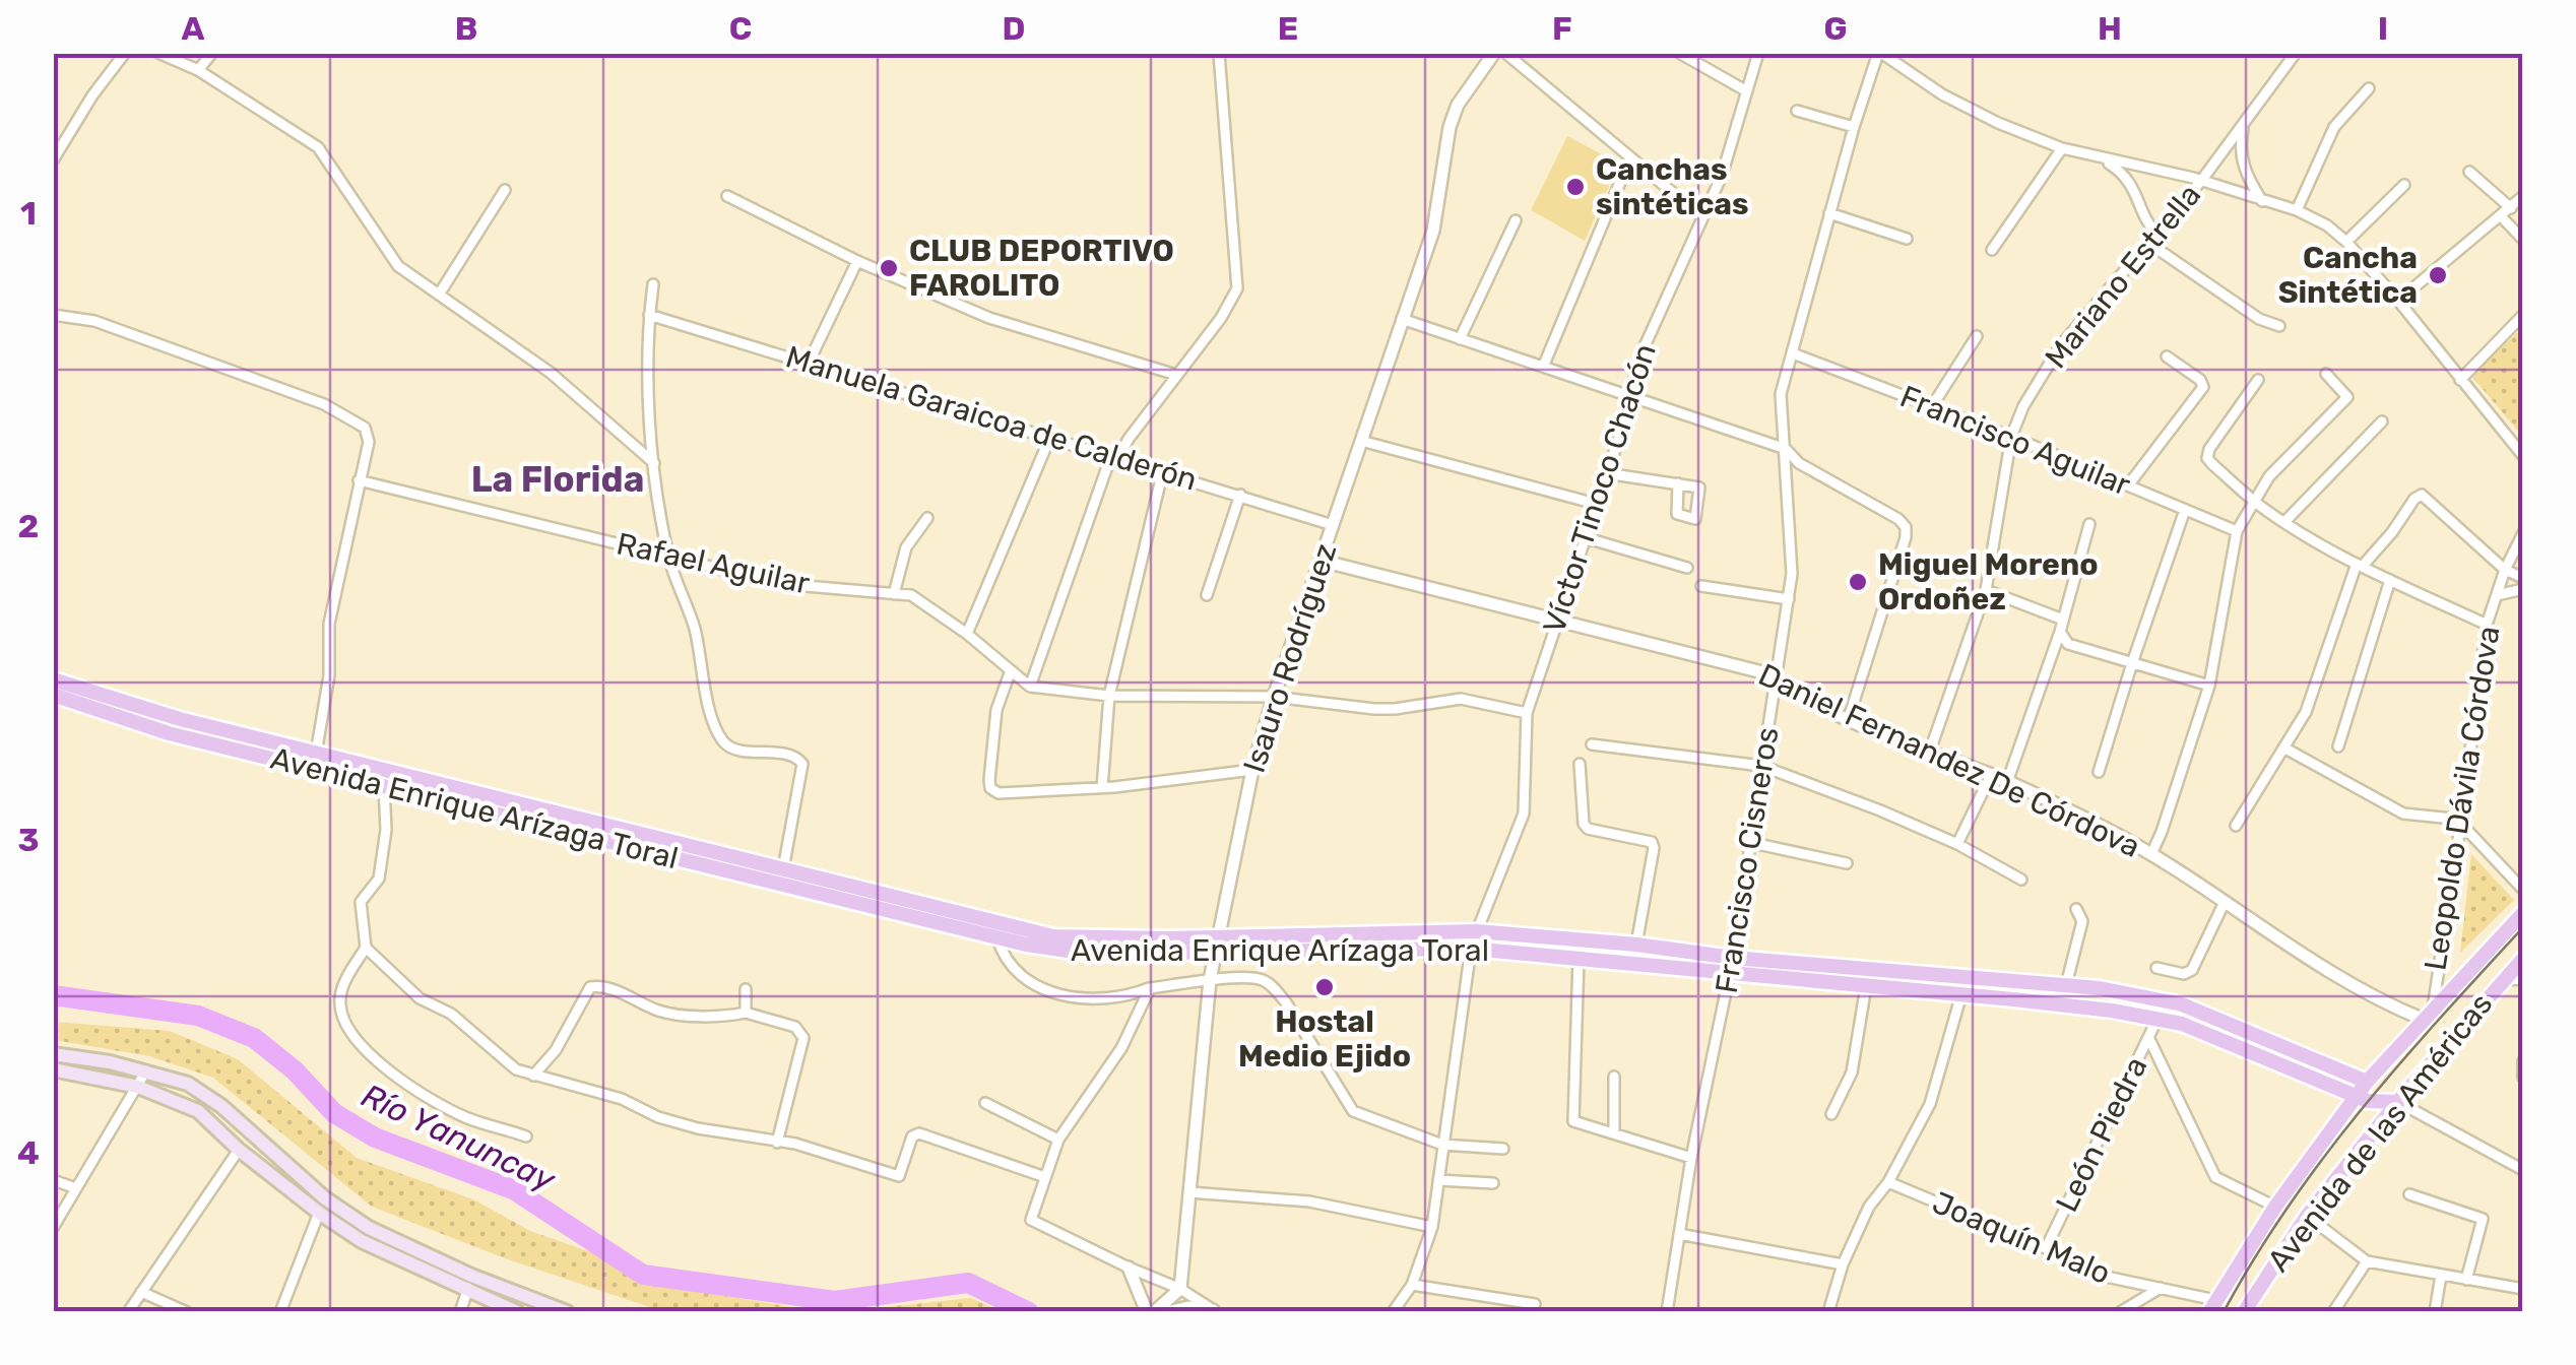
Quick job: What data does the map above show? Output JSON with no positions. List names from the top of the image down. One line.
{"streets":{"main road":["Avenida Enrique Arízaga Toral","Avenida de las Américas"],"street":["Mariano Estrella","Manuela Garaicoa de Calderón","Francisco Aguilar","Víctor Tinoco Chacón","Rafael Aguilar","Isauro Rodríguez","Daniel Fernandez De Córdova","Leopoldo Dávila Córdova","Francisco Cisneros","León Piedra","Joaquín Malo"]},"crossings":[["Mariano Estrella","Francisco Aguilar"],["Mariano Estrella","Daniel Fernandez De Córdova"],["Manuela Garaicoa de Calderón","Isauro Rodríguez"],["Francisco Aguilar","Francisco Cisneros"],["Víctor Tinoco Chacón","Daniel Fernandez De Córdova"],["Víctor Tinoco Chacón","Avenida Enrique Arízaga Toral"],["Isauro Rodríguez","Daniel Fernandez De Córdova"],["Isauro Rodríguez","Avenida Enrique Arízaga Toral"],["Daniel Fernandez De Córdova","Leopoldo Dávila Córdova"],["Daniel Fernandez De Córdova","Francisco Cisneros"],["Daniel Fernandez De Córdova","Avenida de las Américas"],["Leopoldo Dávila Córdova","Avenida de las Américas"],["Avenida Enrique Arízaga Toral","Francisco Cisneros"],["Avenida Enrique Arízaga Toral","Avenida de las Américas"],["Avenida Enrique Arízaga Toral","León Piedra"],["Avenida de las Américas","Joaquín Malo"],["León Piedra","Joaquín Malo"]],"districts":["La Florida"],"water":["Río Yanuncay"],"places":["Canchas sintéticas","CLUB DEPORTIVO FAROLITO","Cancha Sintética","Miguel Moreno Ordoñez","Hostal Medio Ejido"],"grid":{"columns":["A","B","C","D","E","F","G","H","I"],"rows":["1","2","3","4"]}}
